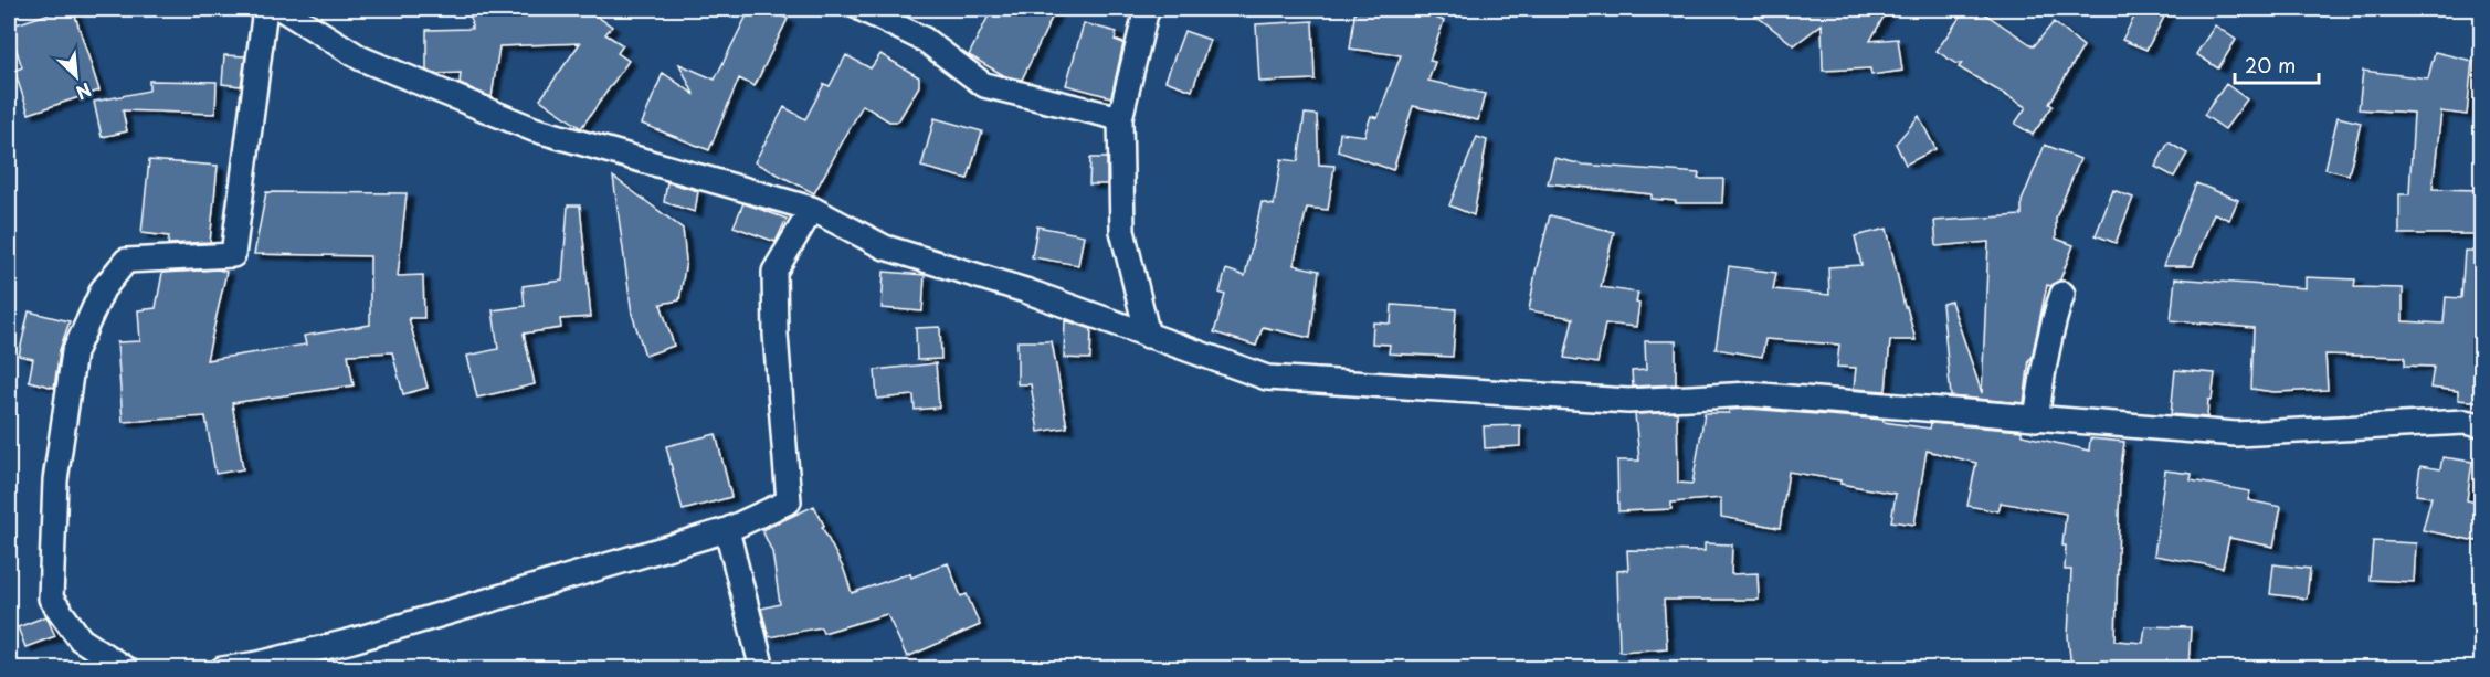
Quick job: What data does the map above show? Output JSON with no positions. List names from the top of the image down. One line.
{"scale_bar":"20 m","north":"bottom right"}
